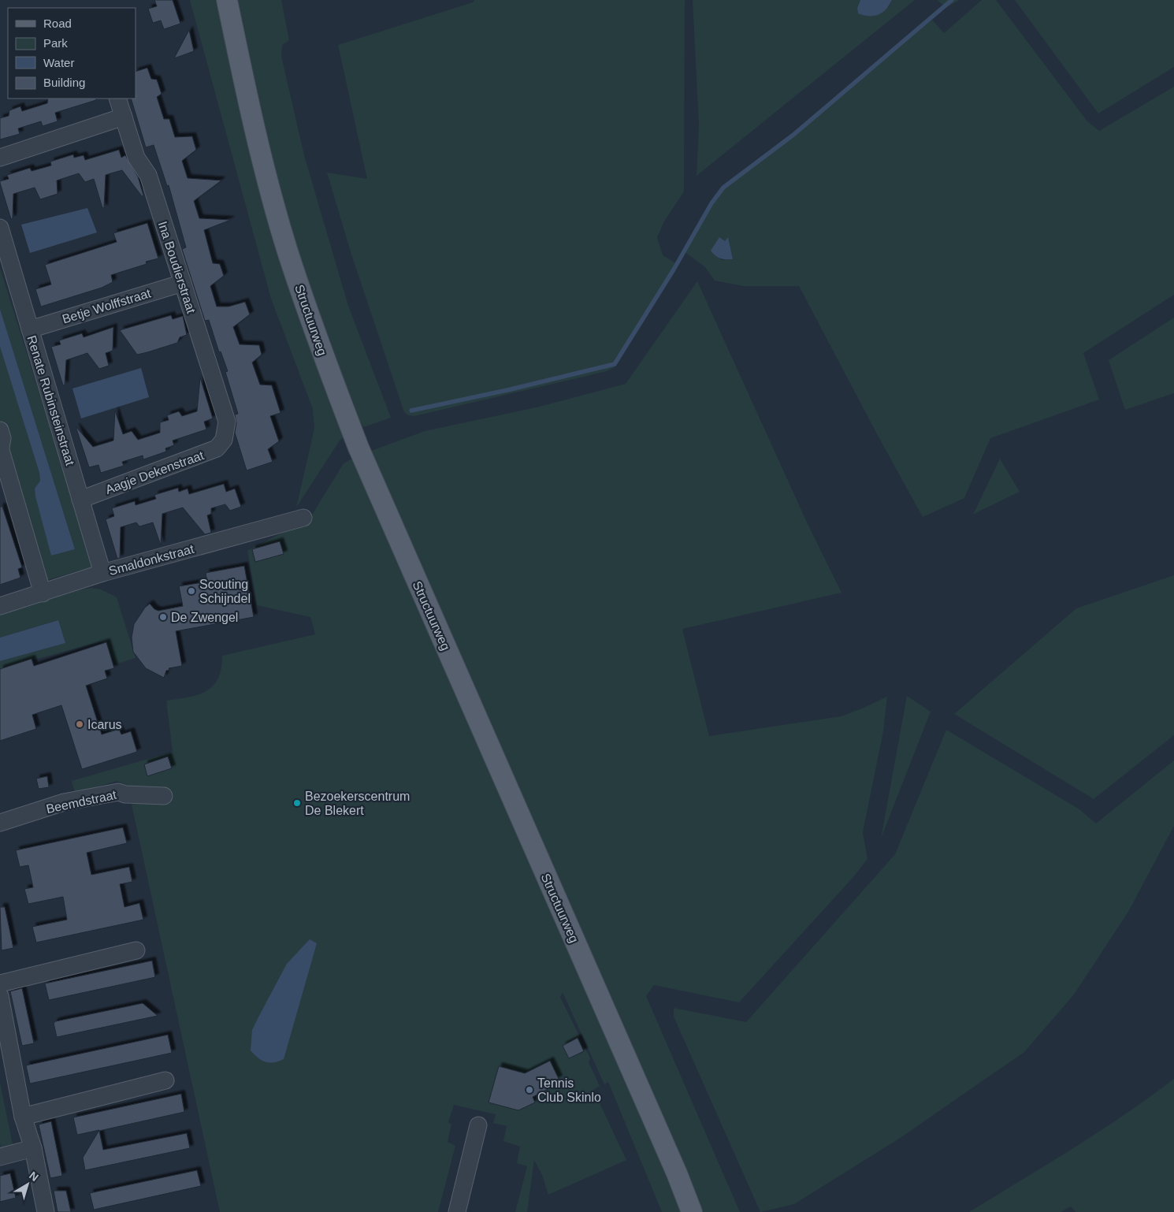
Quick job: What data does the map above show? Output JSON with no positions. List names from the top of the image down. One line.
{"streets":{"main road":["Structuurweg"],"street":["Ina Boudierstraat","Betje Wolffstraat","Renate Rubinsteinstraat","Aagje Dekenstraat","Smaldonkstraat","Beemdstraat"]},"crossings":[["Ina Boudierstraat","Betje Wolffstraat"],["Ina Boudierstraat","Aagje Dekenstraat"],["Betje Wolffstraat","Renate Rubinsteinstraat"],["Renate Rubinsteinstraat","Aagje Dekenstraat"],["Renate Rubinsteinstraat","Smaldonkstraat"]],"places":["Scouting Schijndel","De Zwengel","Icarus","Bezoekerscentrum De Blekert","Tennis Club Skinlo"],"legend":["Road","Park","Water","Building"],"north":"top right"}
